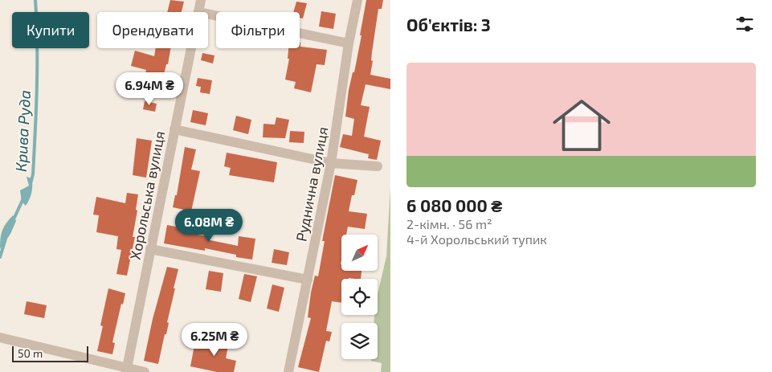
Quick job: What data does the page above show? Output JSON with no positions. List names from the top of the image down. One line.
{"streets":{"street":["Руднична вулиця","Хорольська вулиця"]},"water":["Крива Руда"],"scale_bar":"50 m","north":"top right","page":{"heading":"Об’єктів: 3","chip":["Купити","Орендувати","Фільтри"],"list":[{"name":"6 080 000 ₴","note":"2-кімн. · 56 m² · 4-й Хорольський тупик"}],"price":["6.94M ₴","6.08M ₴","6.25M ₴"],"scale":"50 m"}}
